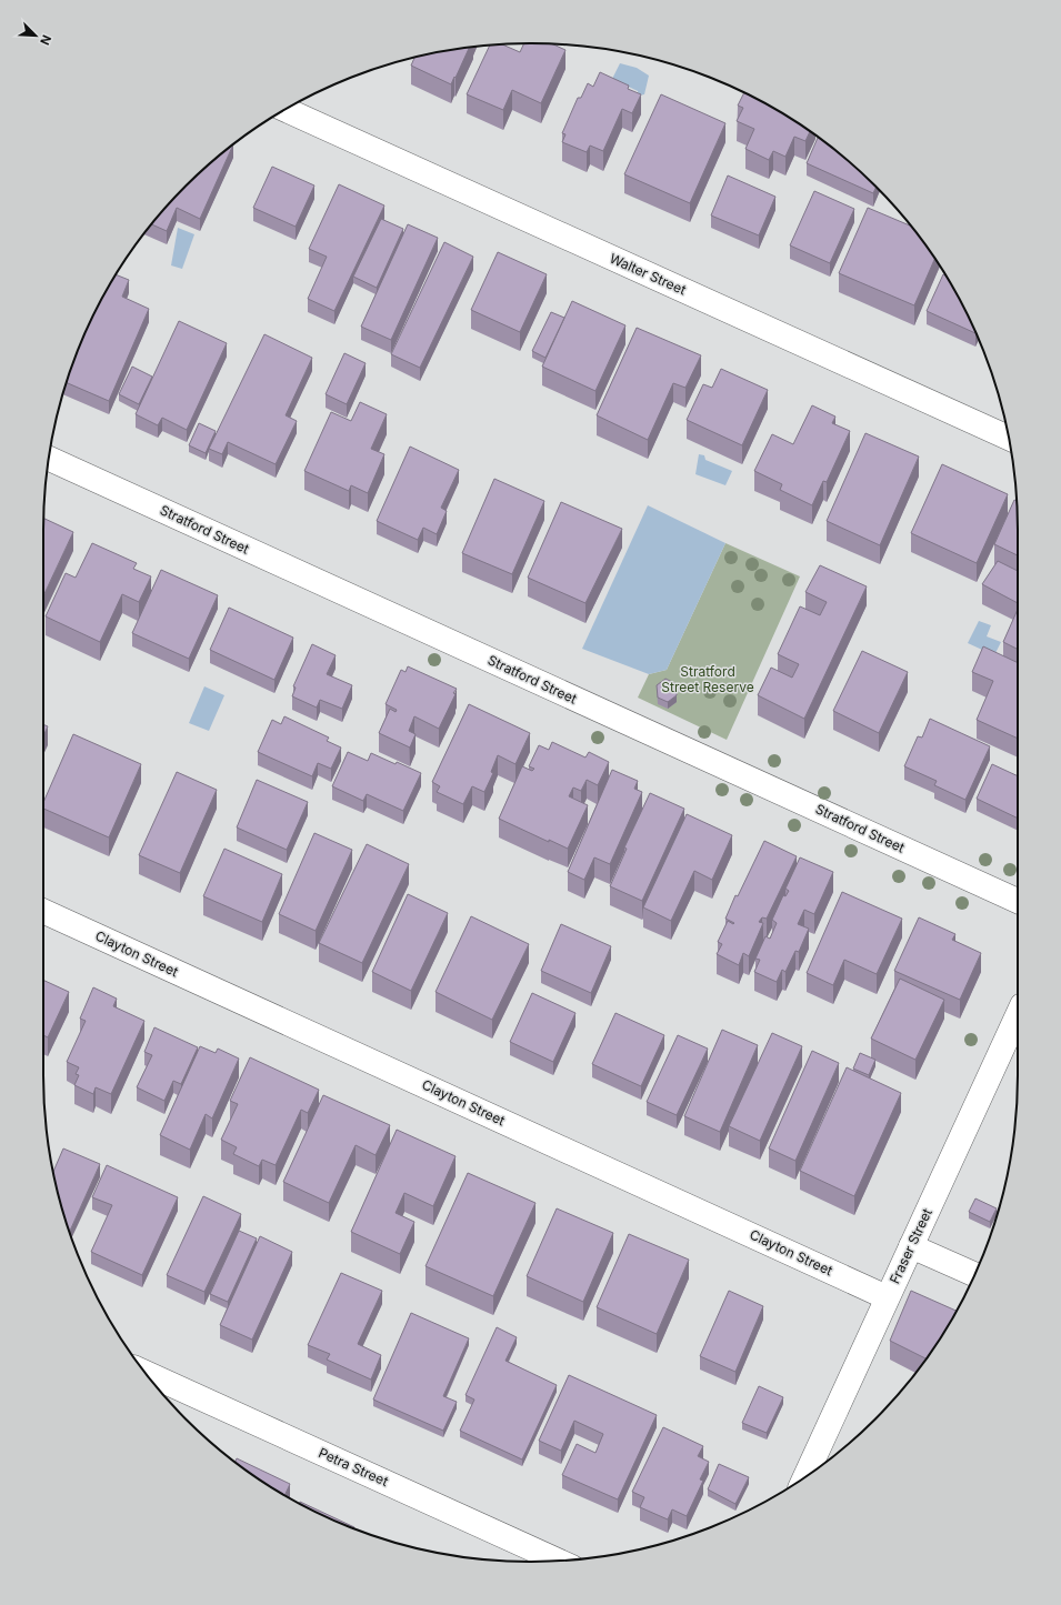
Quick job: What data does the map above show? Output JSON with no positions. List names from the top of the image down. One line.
{"streets":{"street":["Walter Street","Stratford Street","Clayton Street","Fraser Street","Petra Street"]},"crossings":[["Clayton Street","Fraser Street"]],"parks":["Stratford Street Reserve"],"north":"bottom right"}
